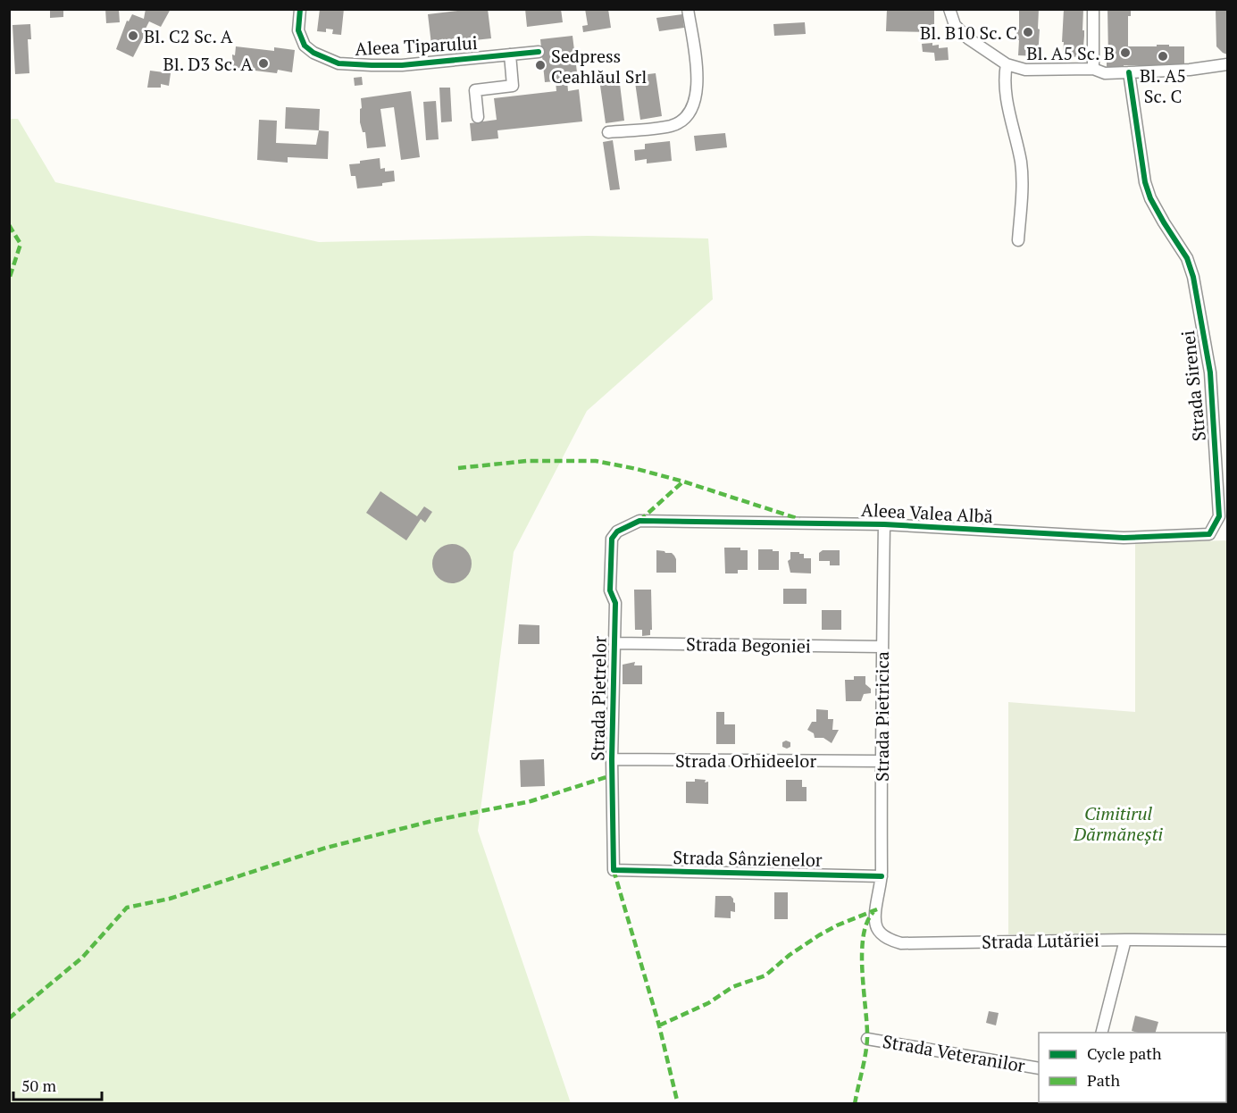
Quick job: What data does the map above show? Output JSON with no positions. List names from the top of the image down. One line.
{"streets":{"street":["Aleea Tiparului","Strada Sirenei","Aleea Valea Albă","Strada Begoniei","Strada Pietrelor","Strada Pietricica","Strada Orhideelor","Strada Sânzienelor","Strada Lutăriei","Strada Veteranilor"]},"crossings":[["Strada Sirenei","Aleea Valea Albă"],["Aleea Valea Albă","Strada Pietrelor"],["Aleea Valea Albă","Strada Pietricica"],["Strada Begoniei","Strada Pietrelor"],["Strada Begoniei","Strada Pietricica"],["Strada Pietrelor","Strada Orhideelor"],["Strada Pietrelor","Strada Sânzienelor"],["Strada Pietricica","Strada Orhideelor"],["Strada Pietricica","Strada Sânzienelor"],["Strada Pietricica","Strada Lutăriei"]],"parks":["Cimitirul Dărmănești"],"places":["Bl. B10 Sc. C","Bl. C2 Sc. A","Bl. A5 Sc. B","Bl. A5 Sc. C","Bl. D3 Sc. A","Sedpress Ceahlăul Srl"],"legend":["Cycle path","Path"],"scale_bar":"50 m"}
